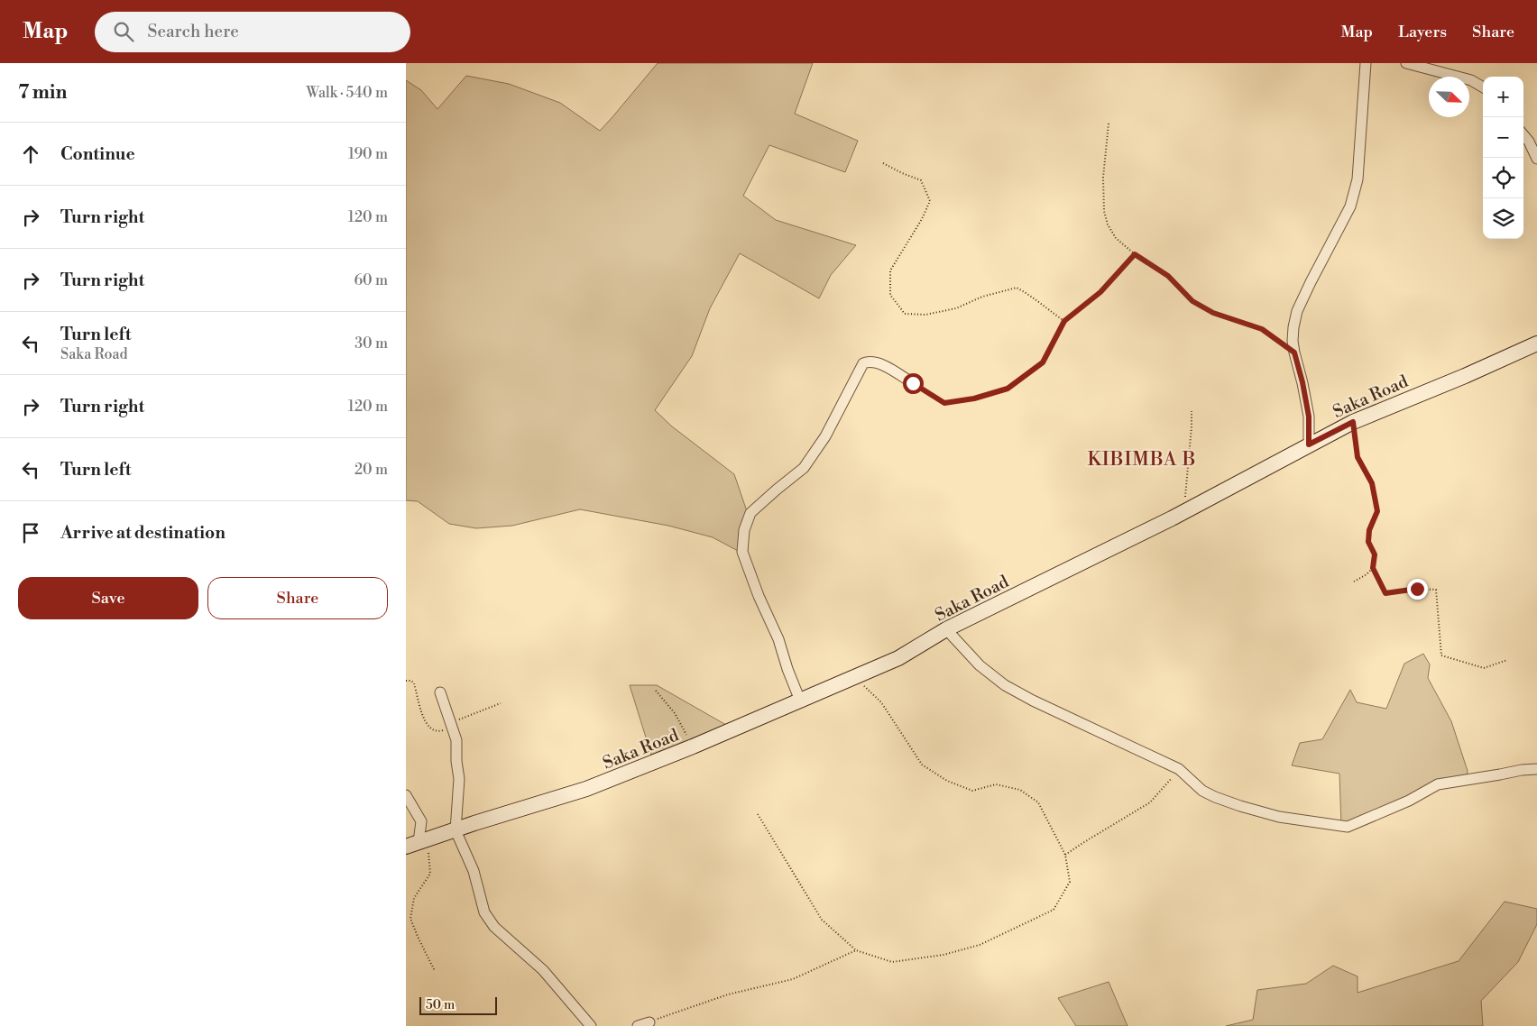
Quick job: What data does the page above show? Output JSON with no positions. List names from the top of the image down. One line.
{"streets":{"main road":["Saka Road"]},"districts":["KIBIMBA B"],"scale_bar":"50 m","north":"bottom right","page":{"header":"Map","search":"Search here","nav":["Map","Layers","Share"],"heading":["7 min","Walk · 540 m"],"map_buttons":["+","−"],"list":[["Continue","190 m"],["Turn right","120 m"],["Turn right","60 m"],["Turn left","Saka Road","30 m"],["Turn right","120 m"],["Turn left","20 m"],"Arrive at destination"],"buttons":["Save","Share"],"scale":"50 m"}}
